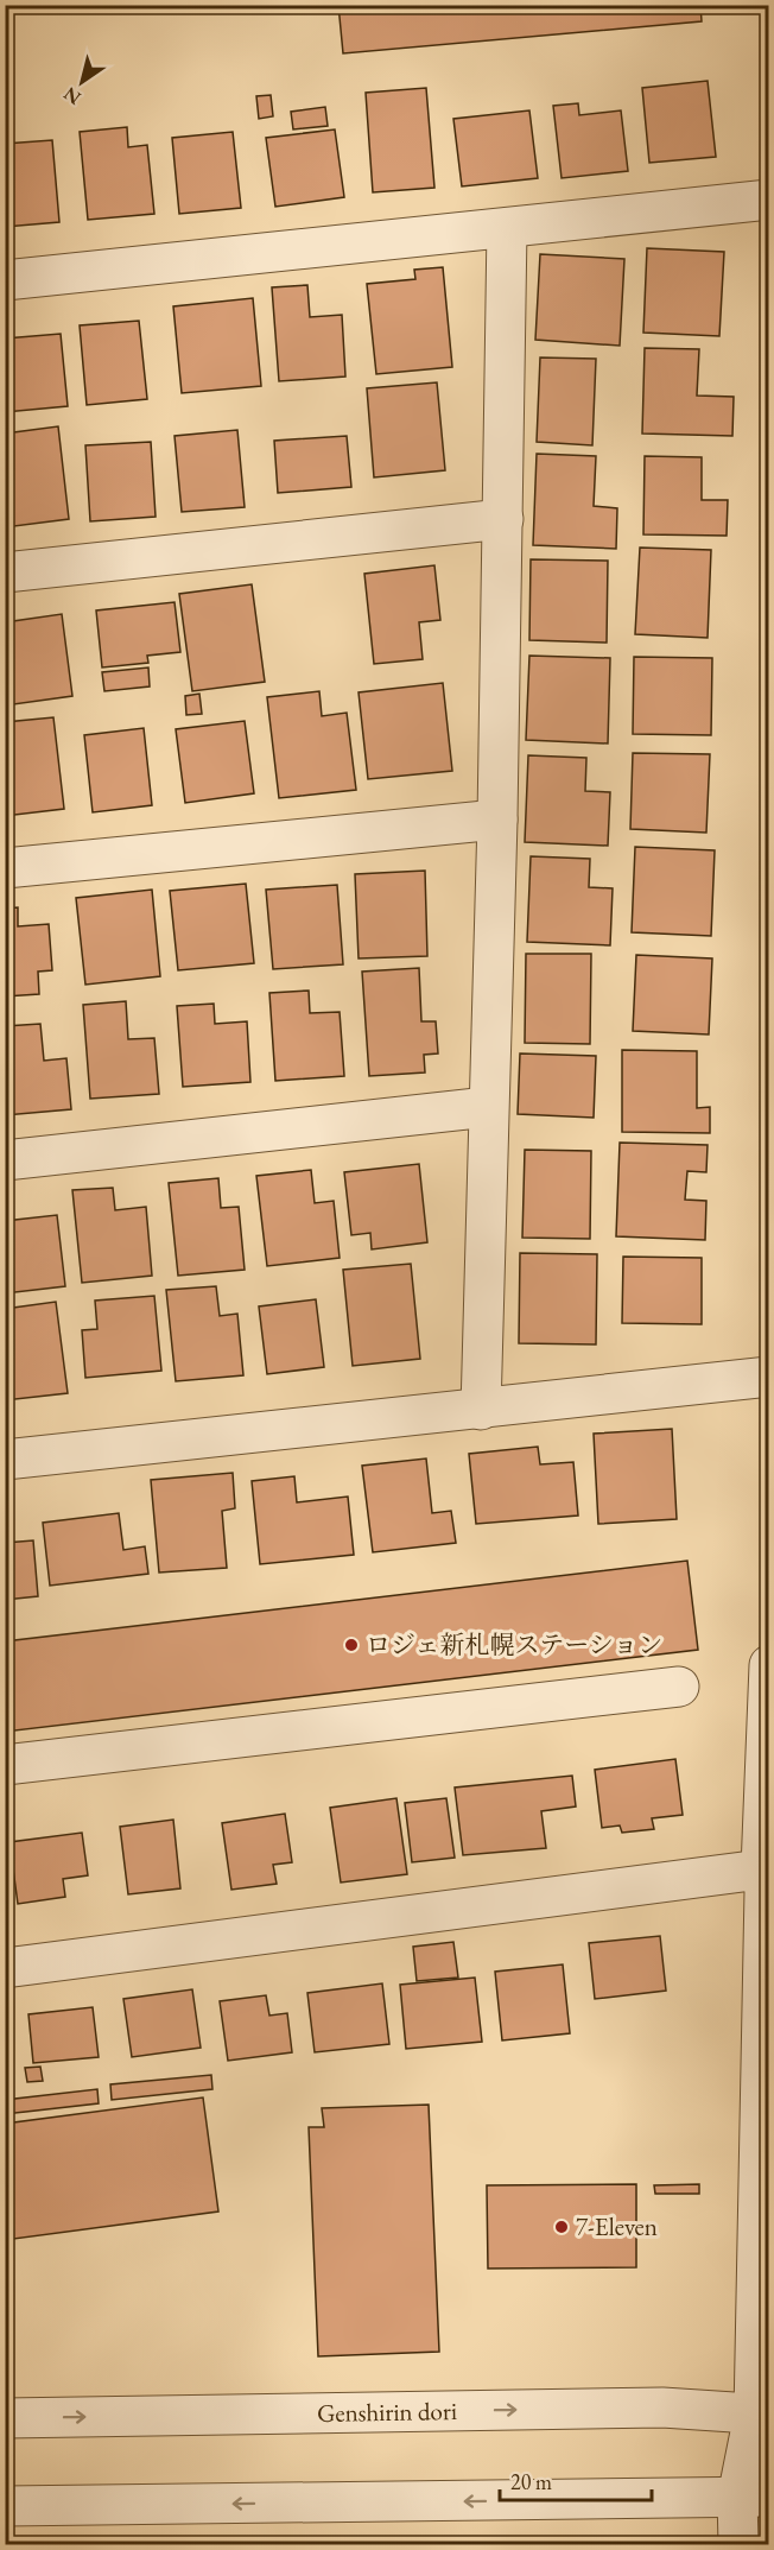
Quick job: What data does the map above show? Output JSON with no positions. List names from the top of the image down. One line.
{"streets":{"street":["Genshirin dori"]},"places":["ロジェ新札幌ステーション","7-Eleven"],"scale_bar":"20 m","north":"bottom left"}
